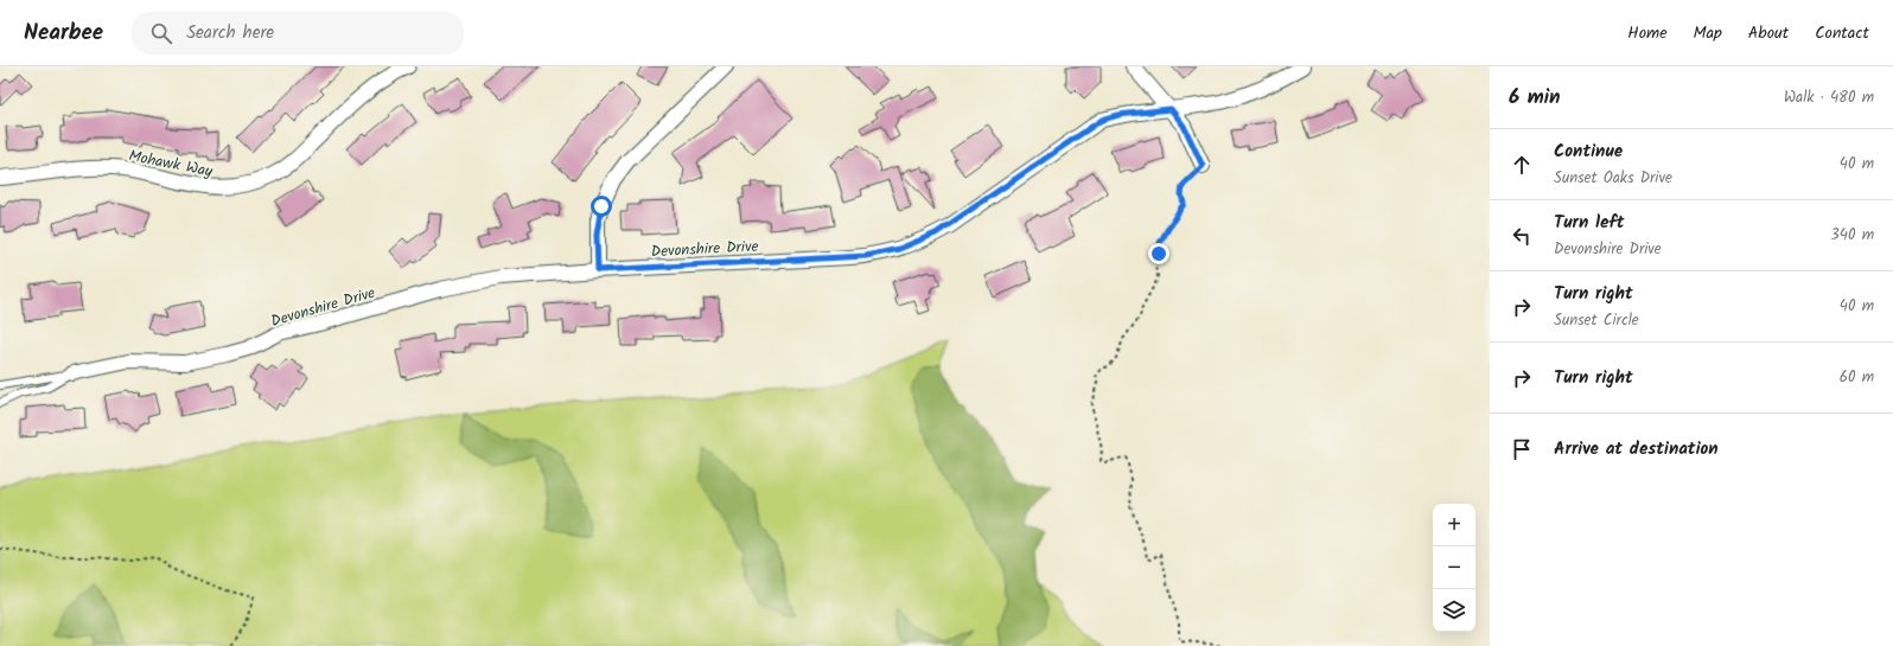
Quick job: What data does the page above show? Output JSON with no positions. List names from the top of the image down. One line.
{"streets":{"street":["Mohawk Way","Devonshire Drive"]},"page":{"header":"Nearbee","search":"Search here","nav":["Home","Map","About","Contact"],"heading":["6 min","Walk · 480 m"],"list":[["Continue","Sunset Oaks Drive","40 m"],["Turn left","Devonshire Drive","340 m"],["Turn right","Sunset Circle","40 m"],["Turn right","60 m"],"Arrive at destination"],"map_buttons":["+","−"]}}
